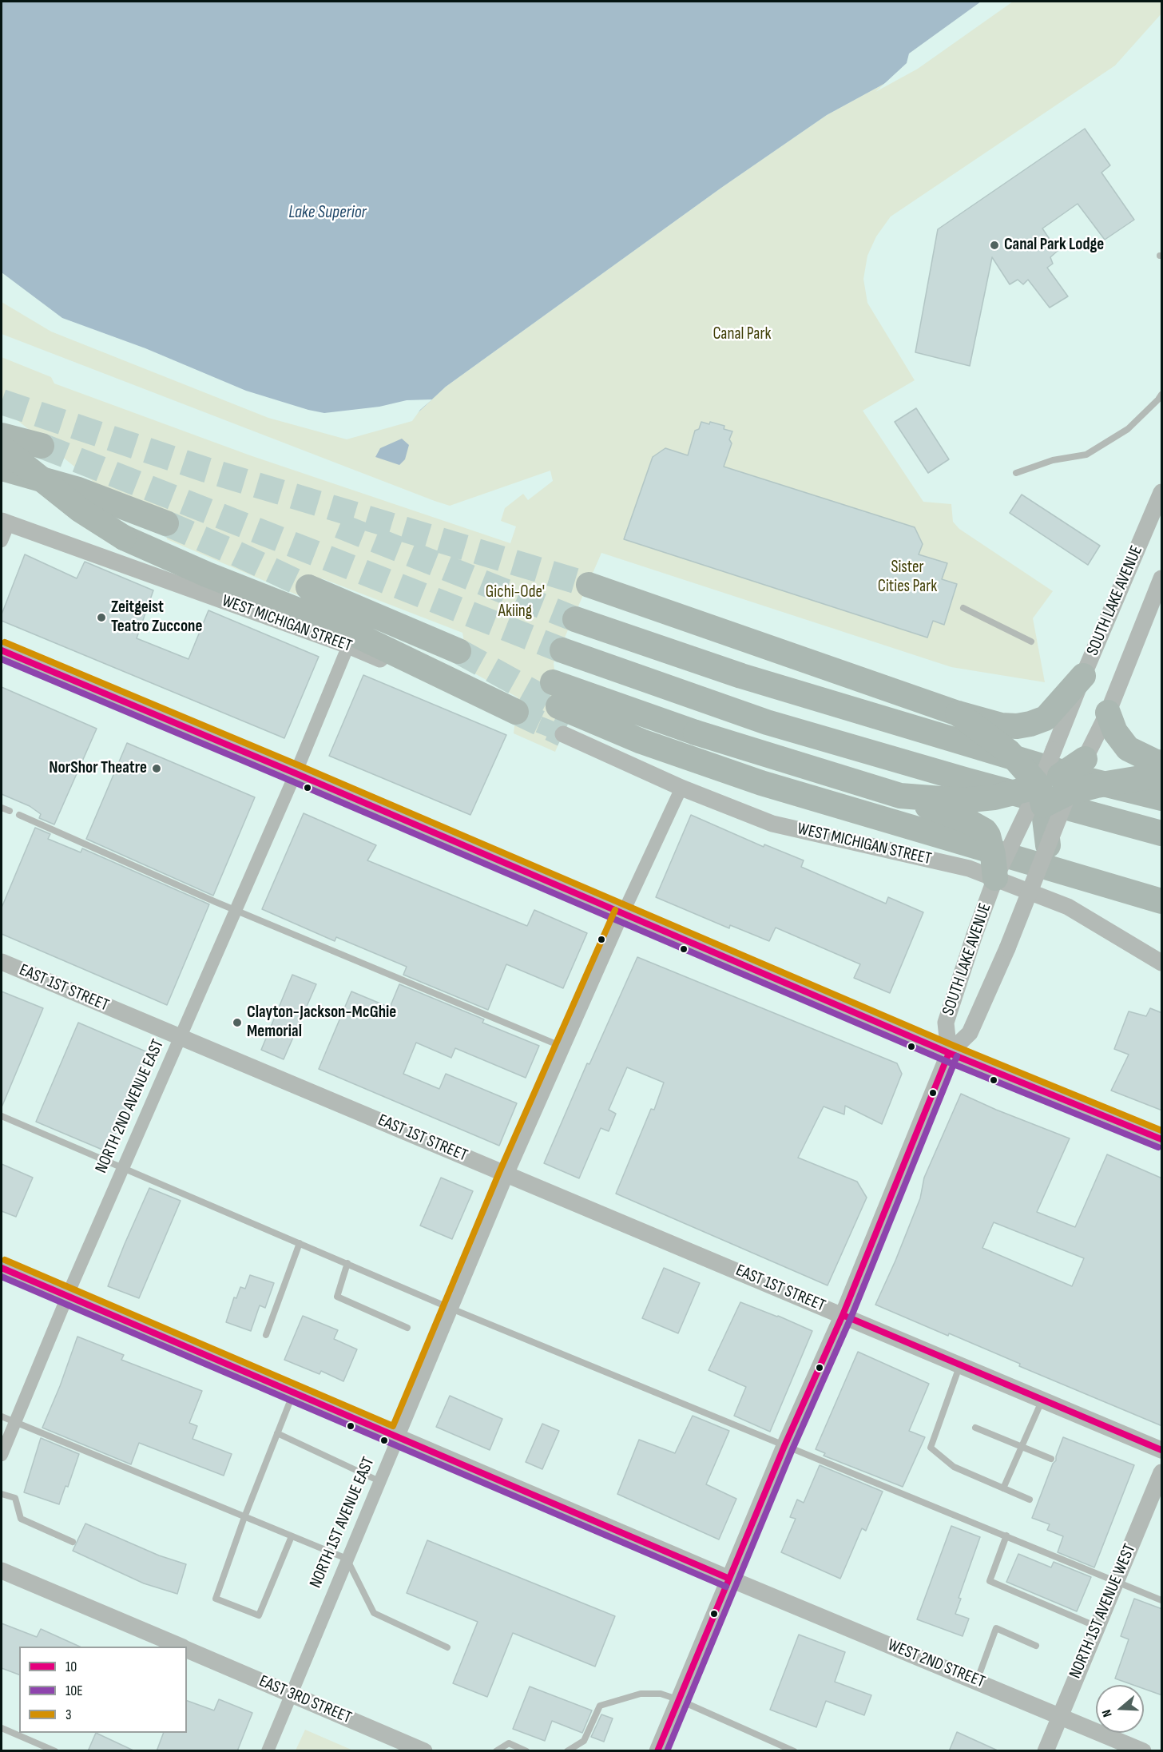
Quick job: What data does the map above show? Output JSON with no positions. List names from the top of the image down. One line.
{"streets":{"street":["SOUTH LAKE AVENUE","WEST MICHIGAN STREET","EAST 1ST STREET","NORTH 2ND AVENUE EAST","NORTH 1ST AVENUE EAST","NORTH 1ST AVENUE WEST","WEST 2ND STREET","EAST 3RD STREET"]},"crossings":[["WEST MICHIGAN STREET","NORTH 2ND AVENUE EAST"],["WEST MICHIGAN STREET","NORTH 1ST AVENUE EAST"],["EAST 1ST STREET","NORTH 2ND AVENUE EAST"],["EAST 1ST STREET","NORTH 1ST AVENUE EAST"],["NORTH 2ND AVENUE EAST","WEST 2ND STREET"],["NORTH 1ST AVENUE EAST","WEST 2ND STREET"],["NORTH 1ST AVENUE EAST","EAST 3RD STREET"],["NORTH 1ST AVENUE WEST","WEST 2ND STREET"]],"water":["Lake Superior"],"parks":["Canal Park","Sister Cities Park","Gichi-Ode' Akiing"],"places":["Canal Park Lodge","Zeitgeist Teatro Zuccone","NorShor Theatre","Clayton-Jackson-McGhie Memorial"],"lines":["transit line 3","transit line 10","transit line 10E"],"legend":["10","10E","3"],"north":"left"}
